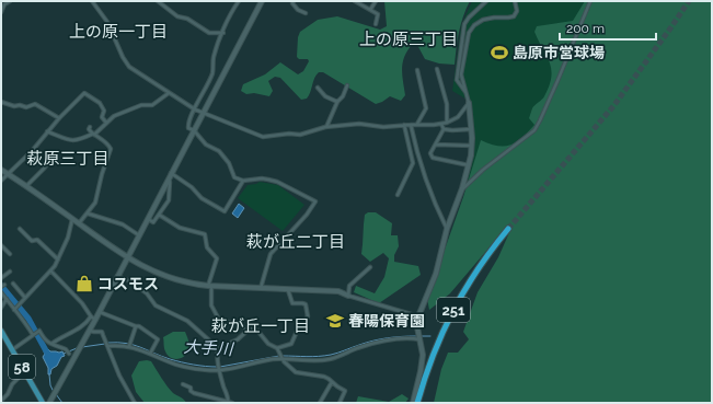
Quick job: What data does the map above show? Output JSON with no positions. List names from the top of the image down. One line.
{"streets":{"highway":["251"],"main road":["58"]},"districts":["上の原一丁目","上の原三丁目","萩原三丁目","萩が丘二丁目","萩が丘一丁目"],"water":["大手川"],"places":{"sports":["島原市営球場"],"shop":["コスモス"],"school or university":["春陽保育園"]},"scale_bar":"200 m"}
